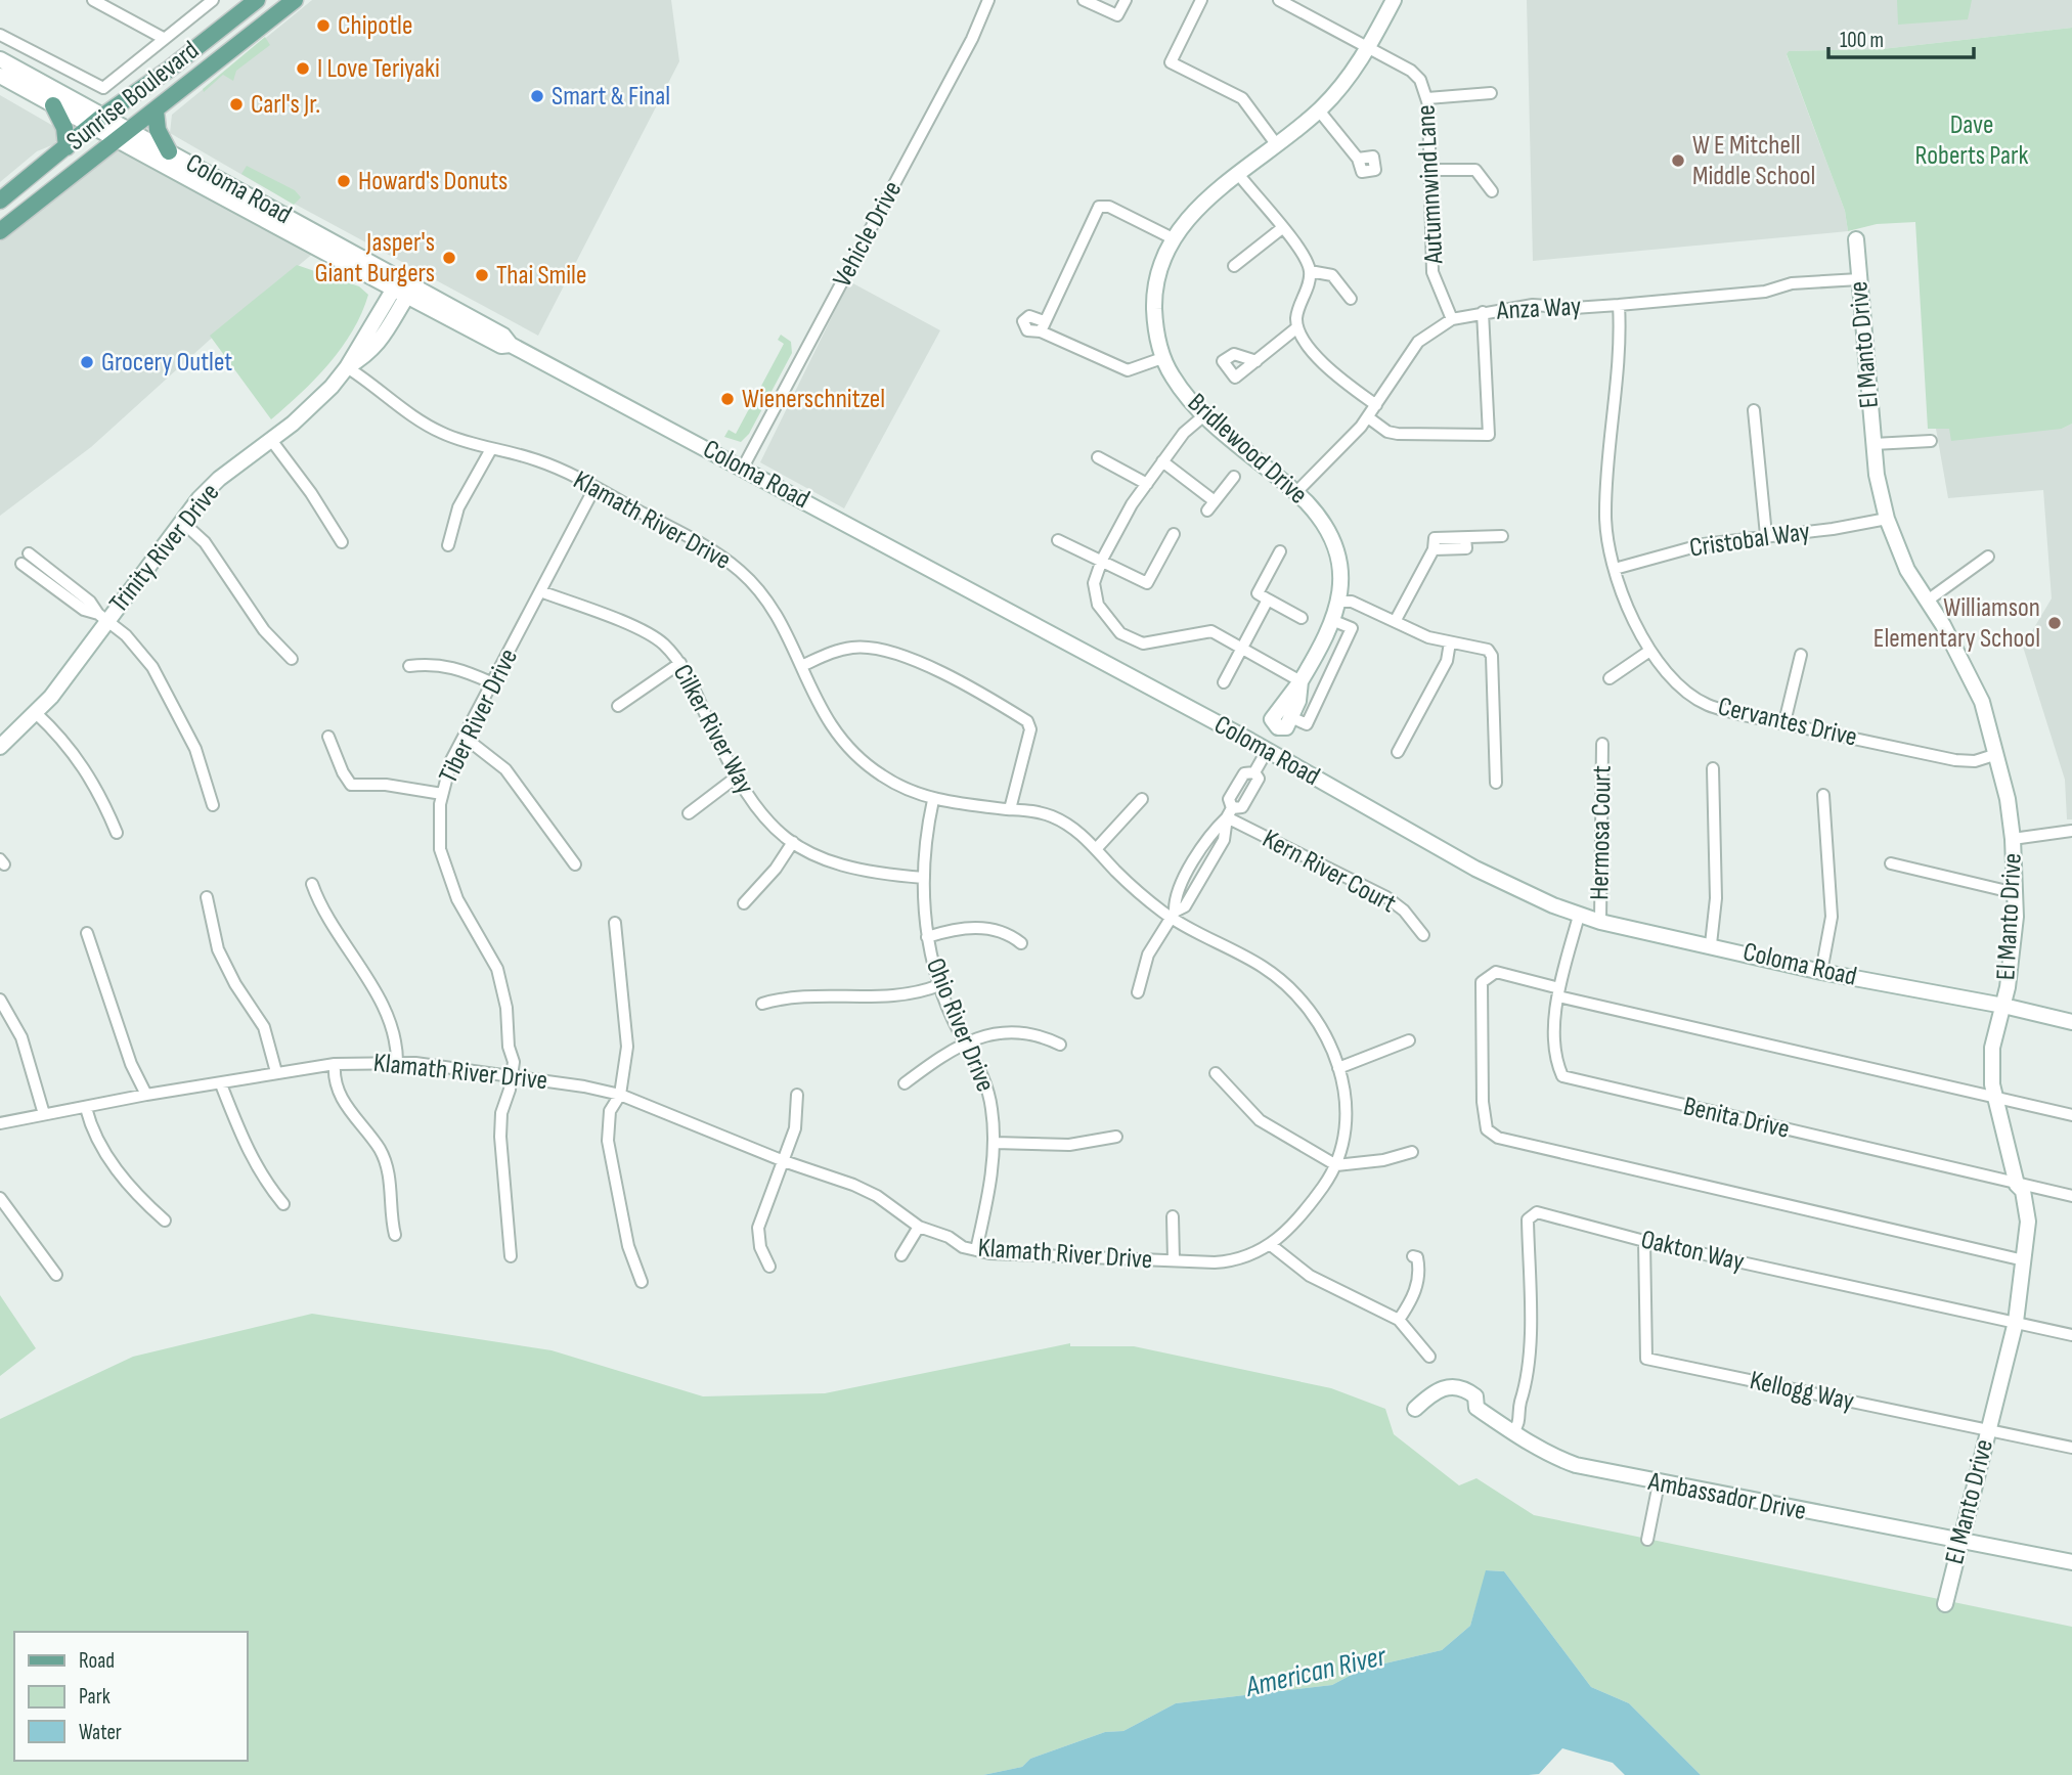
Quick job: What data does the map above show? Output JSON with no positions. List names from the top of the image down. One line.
{"streets":{"main road":["Sunrise Boulevard"],"street":["Autumnwind Lane","Coloma Road","Vehicle Drive","Anza Way","El Manto Drive","Bridlewood Drive","Klamath River Drive","Cristobal Way","Trinity River Drive","Tiber River Drive","Cervantes Drive","Cilker River Way","Hermosa Court","Kern River Court","Ohio River Drive","Benita Drive","Oakton Way","Kellogg Way","Ambassador Drive"]},"crossings":[["Sunrise Boulevard","Coloma Road"],["Autumnwind Lane","Anza Way"],["Autumnwind Lane","Bridlewood Drive"],["Coloma Road","Vehicle Drive"],["Coloma Road","El Manto Drive"],["Coloma Road","Bridlewood Drive"],["Coloma Road","Trinity River Drive"],["Coloma Road","Hermosa Court"],["Coloma Road","Benita Drive"],["Anza Way","El Manto Drive"],["Anza Way","Bridlewood Drive"],["Anza Way","Cervantes Drive"],["El Manto Drive","Cristobal Way"],["El Manto Drive","Cervantes Drive"],["El Manto Drive","Benita Drive"],["El Manto Drive","Oakton Way"],["El Manto Drive","Kellogg Way"],["El Manto Drive","Ambassador Drive"],["Klamath River Drive","Trinity River Drive"],["Klamath River Drive","Tiber River Drive"],["Klamath River Drive","Ohio River Drive"],["Cristobal Way","Cervantes Drive"],["Tiber River Drive","Cilker River Way"],["Cilker River Way","Ohio River Drive"],["Oakton Way","Kellogg Way"],["Oakton Way","Ambassador Drive"]],"water":["American River"],"parks":["Dave Roberts Park"],"places":["Chipotle","I Love Teriyaki","Smart & Final","Carl's Jr.","W E Mitchell Middle School","Howard's Donuts","Jasper's Giant Burgers","Thai Smile","Grocery Outlet","Wienerschnitzel","Williamson Elementary School"],"legend":["Road","Park","Water"],"scale_bar":"100 m"}
